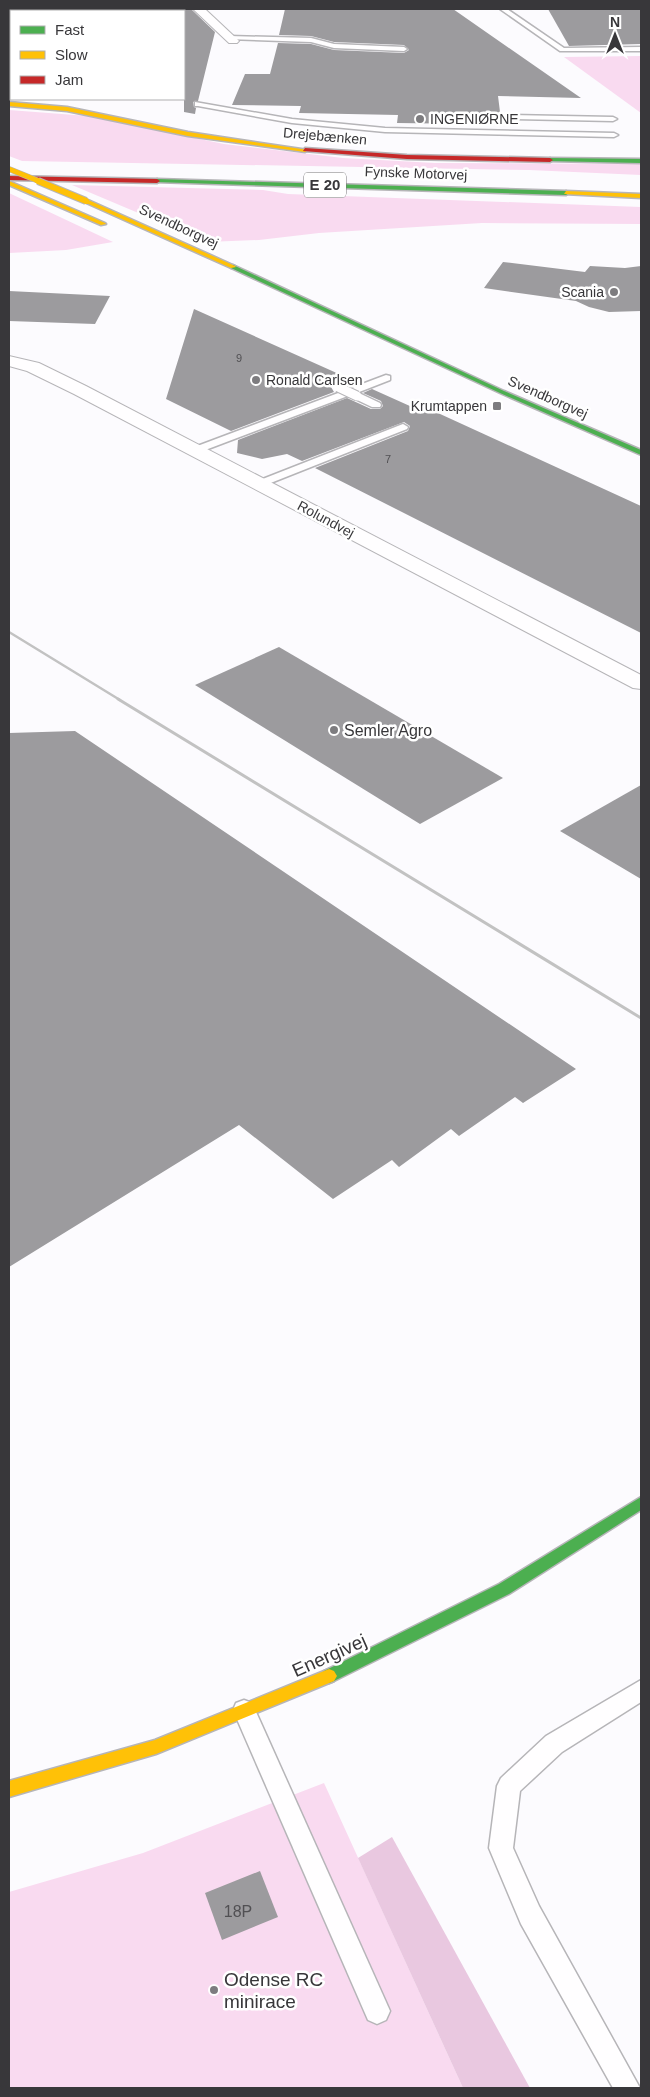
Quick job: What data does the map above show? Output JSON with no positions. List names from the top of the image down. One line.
{"streets":{"main road":["Drejebænken","Fynske Motorvej","E 20","Svendborgvej","Energivej"],"street":["Rolundvej"]},"places":{"other":["INGENIØRNE","Scania","Ronald Carlsen","Semler Agro","Odense RC minirace"],"transit":["Krumtappen"]},"house_numbers":["9","7","18P"],"legend":["Fast","Slow","Jam"],"north":"top"}
